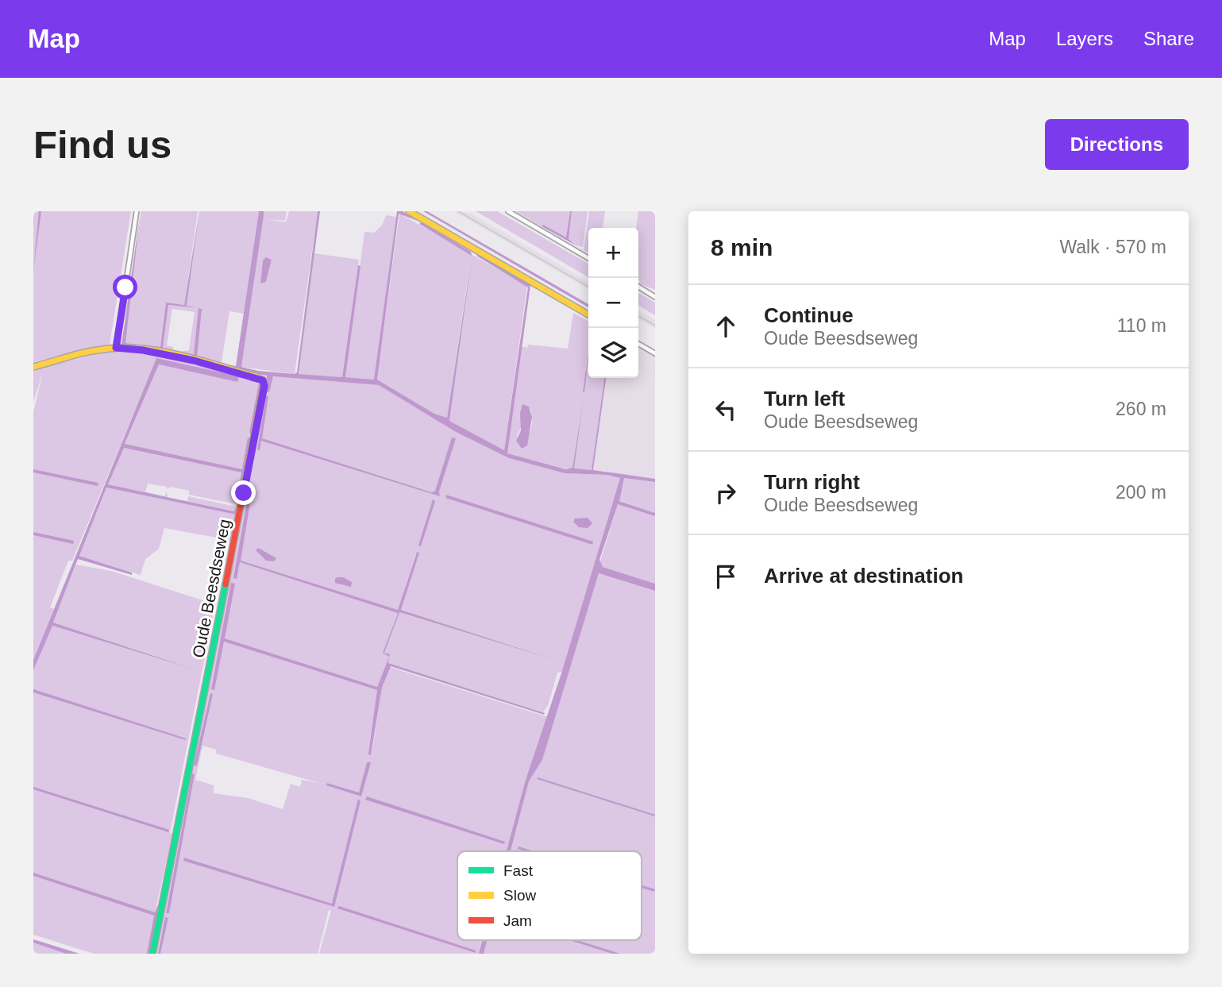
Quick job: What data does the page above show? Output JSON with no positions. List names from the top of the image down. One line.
{"streets":{"street":["Oude Beesdseweg"]},"legend":["Fast","Slow","Jam"],"page":{"header":"Map","nav":["Map","Layers","Share"],"buttons":"Directions","title":"Find us","heading":["8 min","Walk · 570 m"],"map_buttons":["+","−"],"list":[["Continue","Oude Beesdseweg","110 m"],["Turn left","Oude Beesdseweg","260 m"],["Turn right","Oude Beesdseweg","200 m"],"Arrive at destination"]}}
